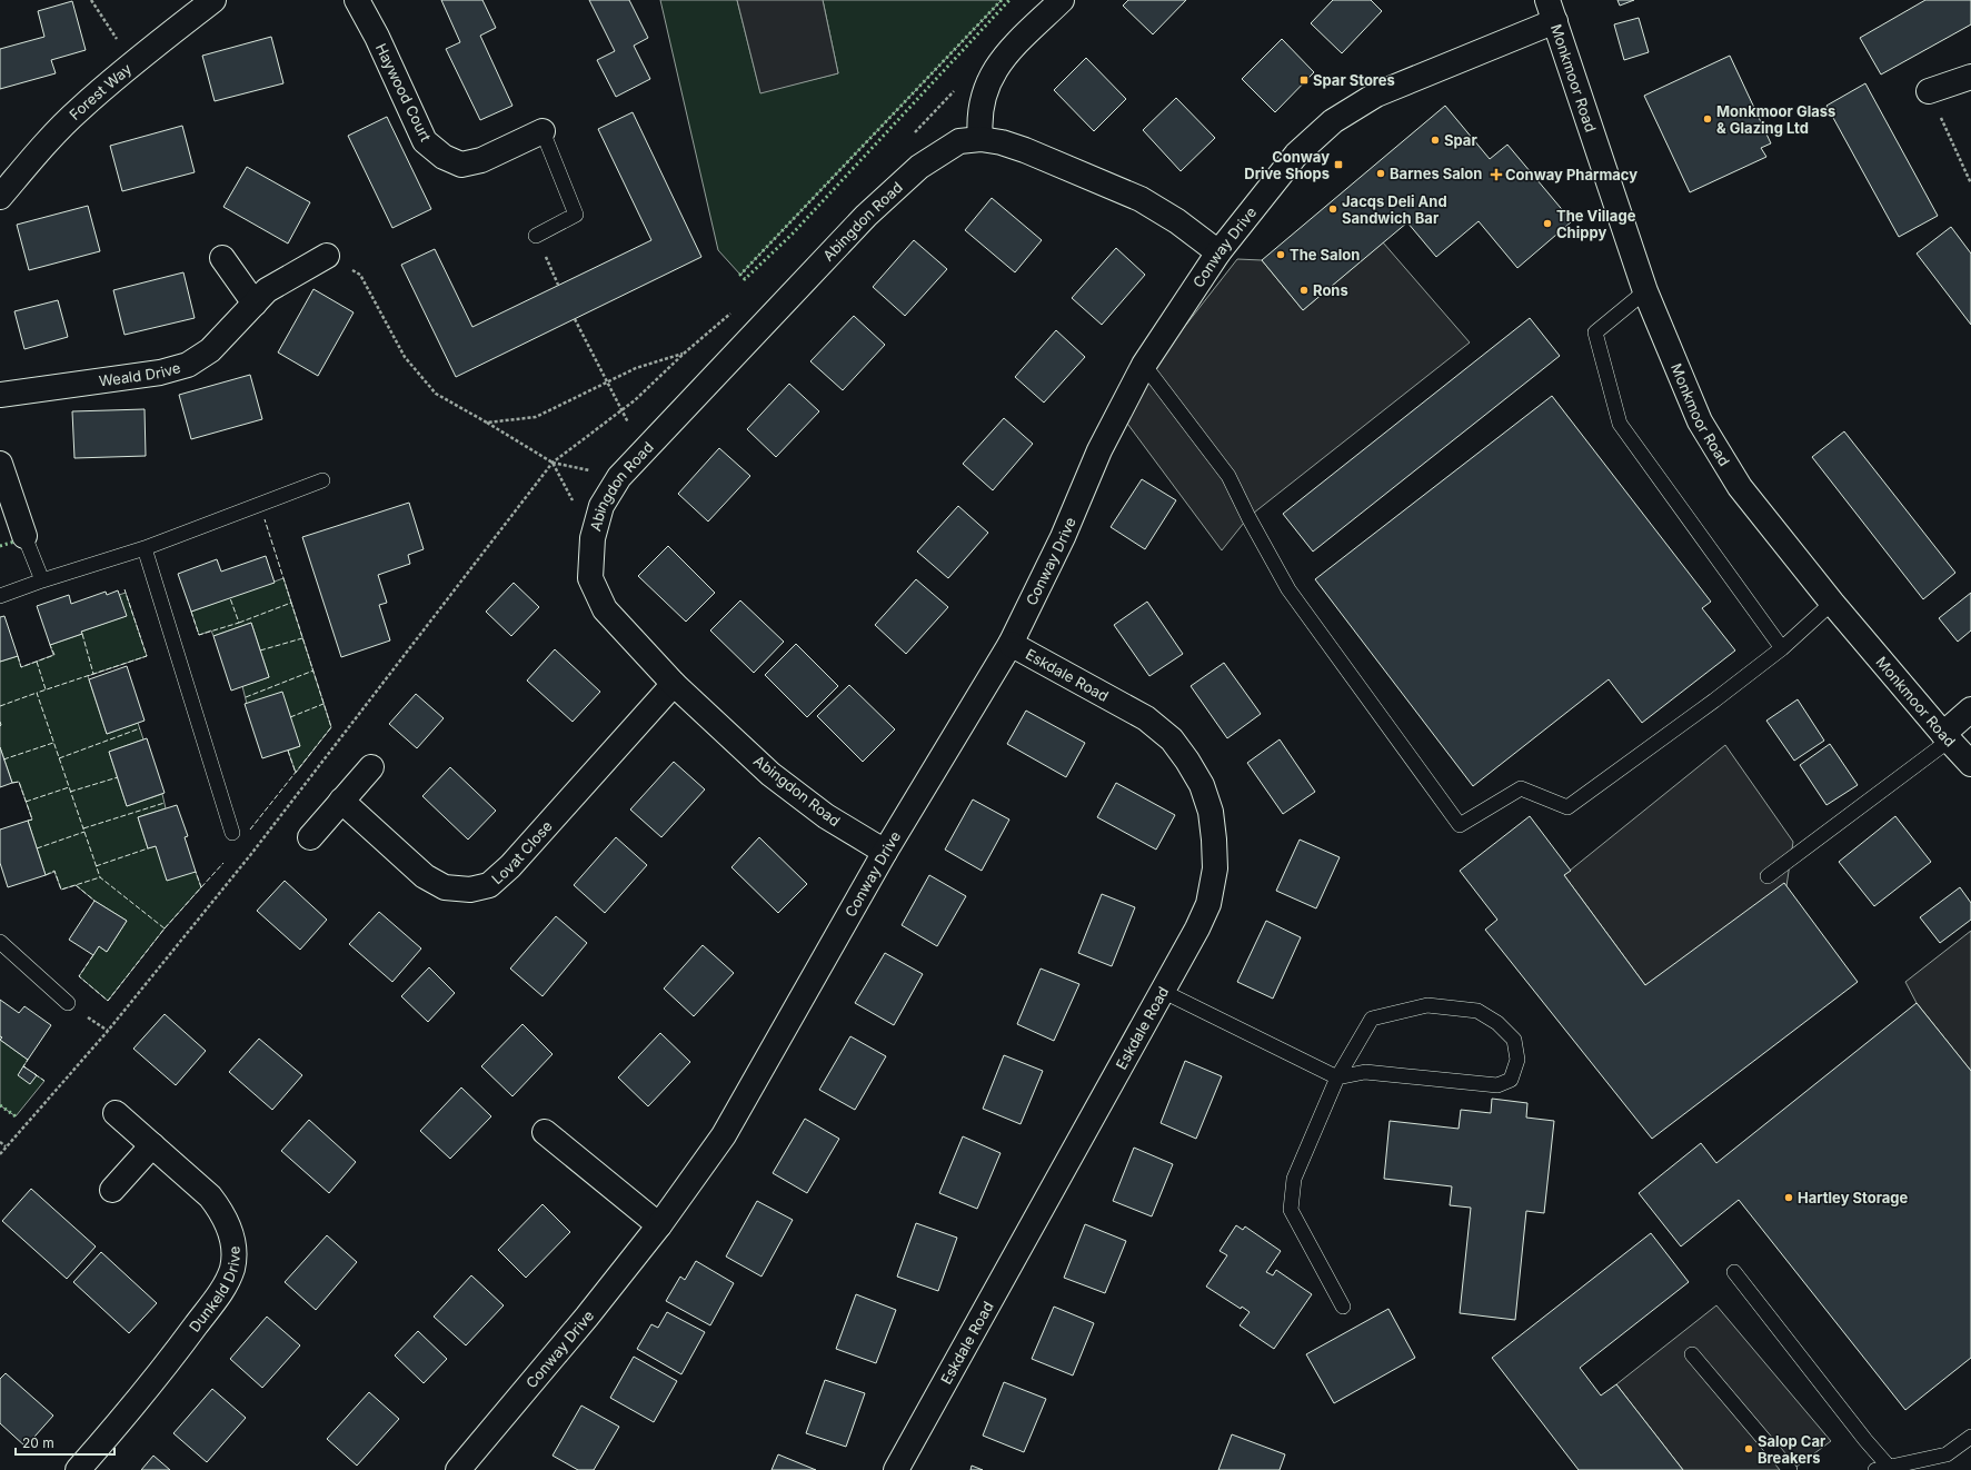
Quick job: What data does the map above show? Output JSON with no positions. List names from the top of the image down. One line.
{"streets":{"street":["Monkmoor Road","Forest Way","Haywood Court","Abingdon Road","Conway Drive","Weald Drive","Eskdale Road","Lovat Close","Dunkeld Drive"]},"crossings":[["Monkmoor Road","Conway Drive"],["Abingdon Road","Conway Drive"],["Abingdon Road","Lovat Close"],["Conway Drive","Eskdale Road"]],"places":{"transit":["Spar Stores","Conway Drive Shops"],"other":["Monkmoor Glass & Glazing Ltd","Spar","Barnes Salon","Jacqs Deli And Sandwich Bar","The Village Chippy","The Salon","Rons","Hartley Storage","Salop Car Breakers"],"health":["Conway Pharmacy"]},"scale_bar":"20 m"}
